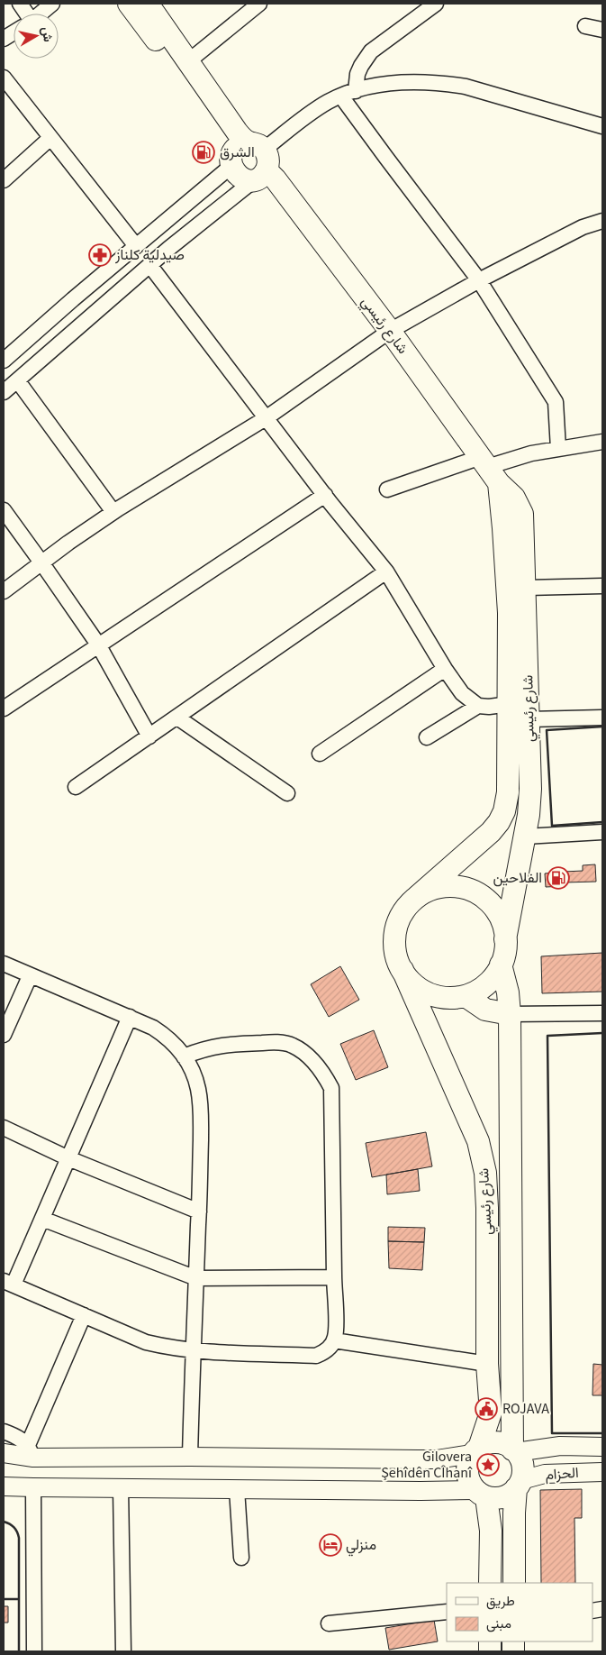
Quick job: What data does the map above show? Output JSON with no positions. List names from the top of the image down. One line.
{"streets":{"highway":["شارع رئيسي"],"main road":["الحزام"]},"crossings":[["شارع رئيسي","الحزام"]],"places":{"fuel station":["الشرق","الفلاحين"],"pharmacy":["صيدلية كلناز"],"public building":["ROJAVA"],"place":["Gilovera Şehîdên CÎhanî"],"hotel":["منزلي"]},"legend":["طريق","مبنى"],"north":"right"}
